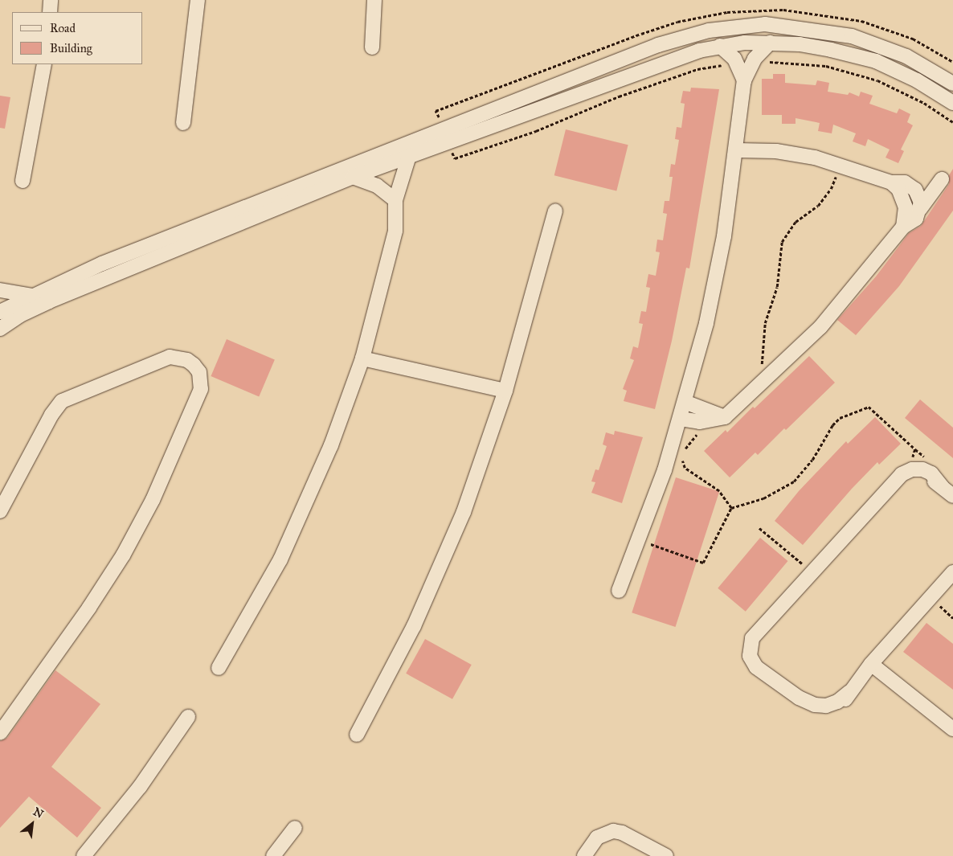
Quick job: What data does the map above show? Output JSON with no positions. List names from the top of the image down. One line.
{"legend":["Road","Building"],"north":"top right"}
